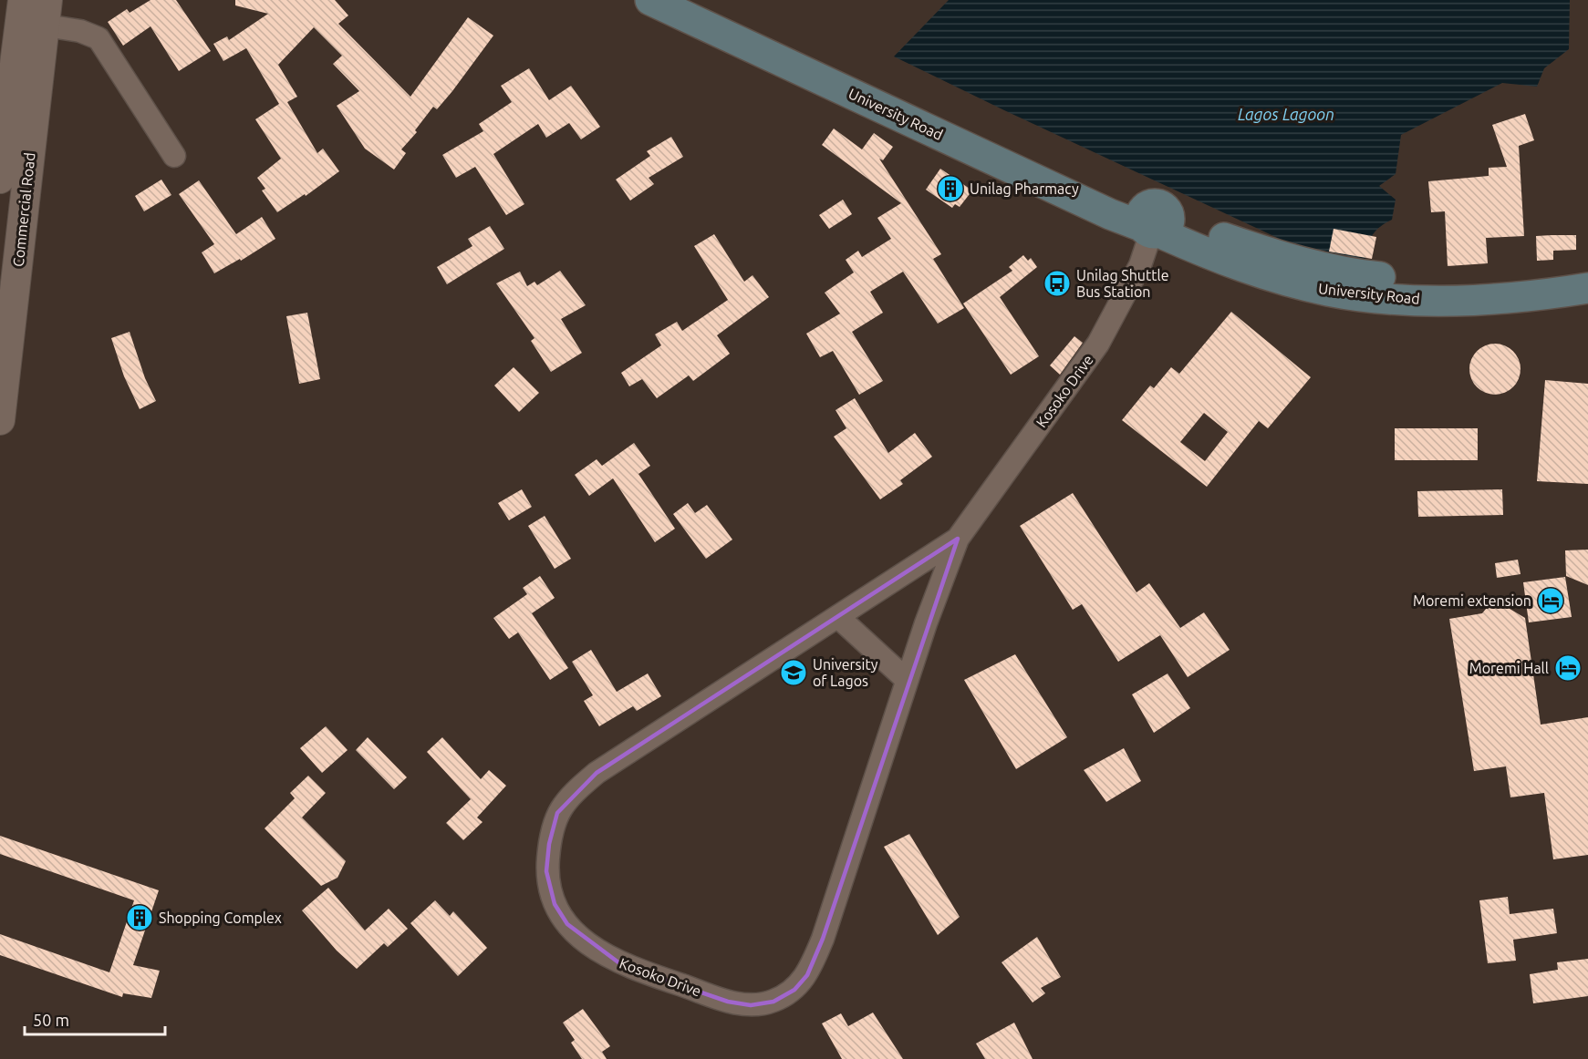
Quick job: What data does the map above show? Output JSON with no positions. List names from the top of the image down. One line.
{"streets":{"main road":["University Road"],"street":["Commercial Road","Kosoko Drive"]},"crossings":[["University Road","Kosoko Drive"]],"water":["Lagos Lagoon"],"places":{"building":["Unilag Pharmacy","Shopping Complex"],"bus stop":["Unilag Shuttle Bus Station"],"hotel":["Moremi extension","Moremi Hall"],"school or university":["University of Lagos"]},"scale_bar":"50 m"}
